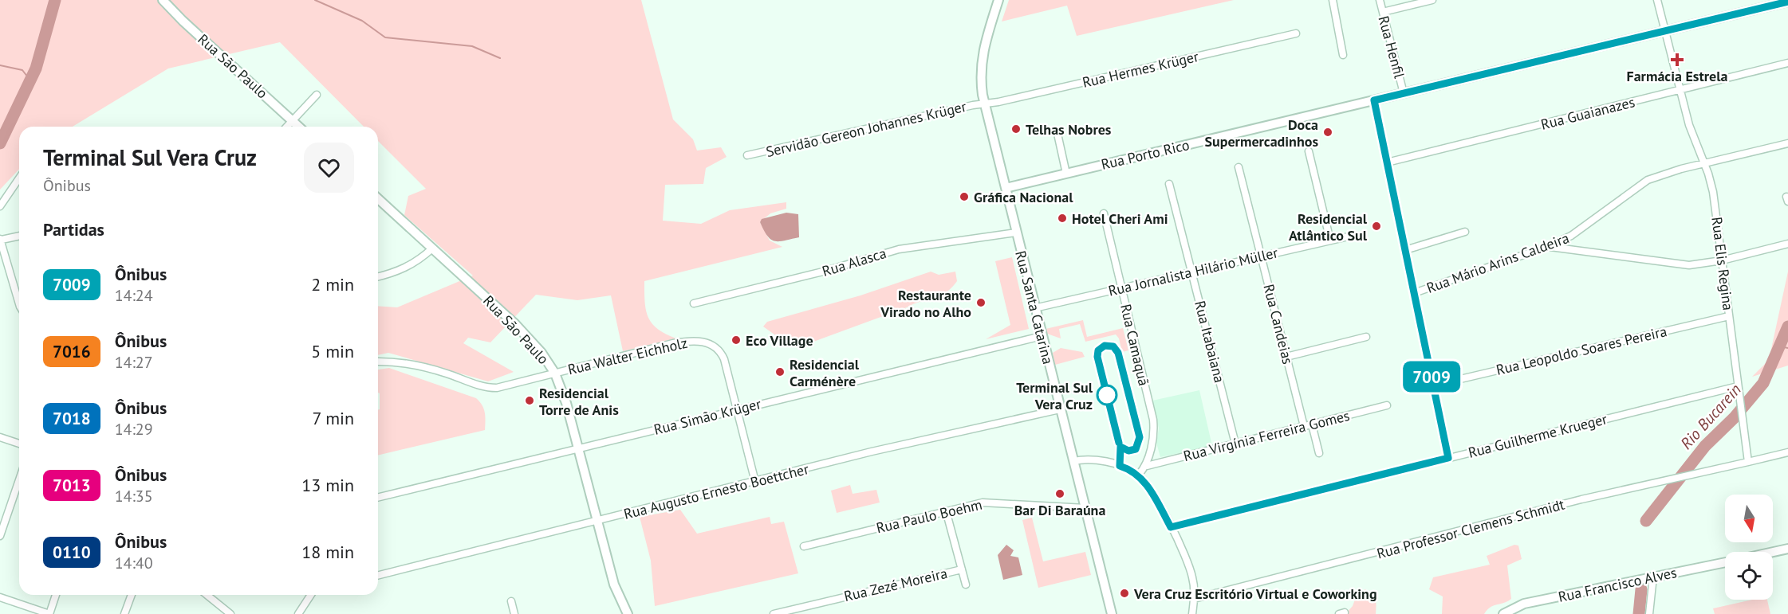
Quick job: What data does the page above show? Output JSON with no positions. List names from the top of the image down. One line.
{"streets":{"main road":["Rua São Paulo","Rua Porto Rico","Rua Santa Catarina","Rua Francisco Alves"],"street":["Rua Henfil","Rua Hermes Krüger","Rua Guaianazes","Servidão Gereon Johannes Krüger","Rua Alasca","Rua Mário Arins Caldeira","Rua Elis Regina","Rua Jornalista Hilário Müller","Rua Candeias","Rua Itabaiana","Rua Camaquã","Rua Leopoldo Soares Pereira","Rua Walter Eichholz","Rua Simão Krüger","Rua Virgínia Ferreira Gomes","Rua Guilherme Krueger","Rua Augusto Ernesto Boettcher","Rua Paulo Boehm","Rua Professor Clemens Schmidt","Rua Zezé Moreira"]},"crossings":[["Rua Henfil","Rua Porto Rico"],["Rua São Paulo","Rua Walter Eichholz"],["Rua São Paulo","Rua Simão Krüger"],["Rua São Paulo","Rua Augusto Ernesto Boettcher"],["Rua Hermes Krüger","Servidão Gereon Johannes Krüger"],["Rua Hermes Krüger","Rua Santa Catarina"],["Rua Guaianazes","Rua Elis Regina"],["Servidão Gereon Johannes Krüger","Rua Santa Catarina"],["Rua Porto Rico","Rua Elis Regina"],["Rua Porto Rico","Rua Santa Catarina"],["Rua Alasca","Rua Santa Catarina"],["Rua Mário Arins Caldeira","Rua Elis Regina"],["Rua Elis Regina","Rua Leopoldo Soares Pereira"],["Rua Elis Regina","Rua Guilherme Krueger"],["Rua Elis Regina","Rua Professor Clemens Schmidt"],["Rua Jornalista Hilário Müller","Rua Santa Catarina"],["Rua Jornalista Hilário Müller","Rua Candeias"],["Rua Jornalista Hilário Müller","Rua Itabaiana"],["Rua Jornalista Hilário Müller","Rua Camaquã"],["Rua Santa Catarina","Rua Simão Krüger"],["Rua Santa Catarina","Rua Augusto Ernesto Boettcher"],["Rua Santa Catarina","Rua Paulo Boehm"],["Rua Candeias","Rua Virgínia Ferreira Gomes"],["Rua Itabaiana","Rua Virgínia Ferreira Gomes"],["Rua Camaquã","Rua Virgínia Ferreira Gomes"],["Rua Walter Eichholz","Rua Simão Krüger"],["Rua Walter Eichholz","Rua Augusto Ernesto Boettcher"]],"water":["Rio Bucarein"],"places":{"health":["Farmácia Estrela"],"other":["Telhas Nobres","Doca Supermercadinhos","Gráfica Nacional","Hotel Cheri Ami","Residencial Atlântico Sul","Restaurante Virado no Alho","Eco Village","Residencial Carménère","Terminal Sul Vera Cruz","Residencial Torre de Anis","Bar Di Baraúna","Vera Cruz Escritório Virtual e Coworking"]},"lines":["bus line 7009"],"north":"bottom","page":{"on_map":"7009","heading":[["Terminal Sul Vera Cruz","Ônibus"],"Partidas"],"list":[{"mark":"7009","name":"Ônibus","note":"14:24","value":"2 min"},{"mark":"7016","name":"Ônibus","note":"14:27","value":"5 min"},{"mark":"7018","name":"Ônibus","note":"14:29","value":"7 min"},{"mark":"7013","name":"Ônibus","note":"14:35","value":"13 min"},{"mark":"0110","name":"Ônibus","note":"14:40","value":"18 min"}]}}
